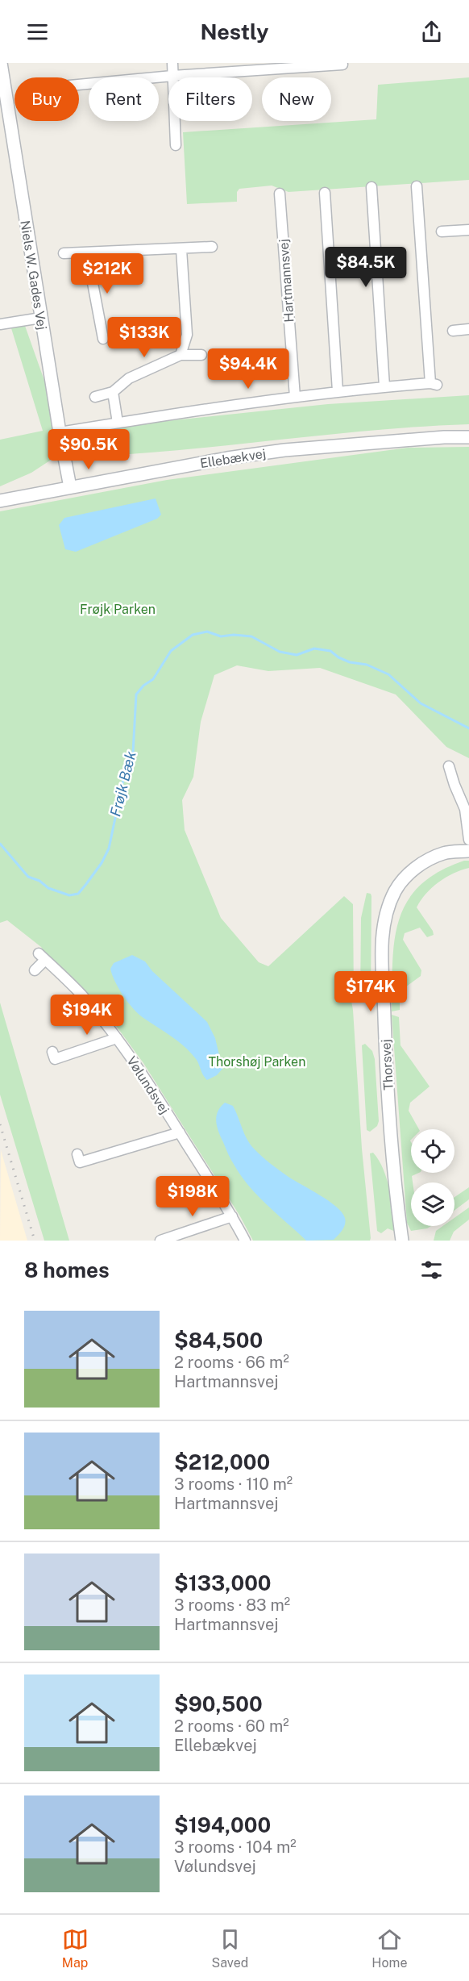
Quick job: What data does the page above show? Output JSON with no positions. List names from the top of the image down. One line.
{"streets":{"street":["Niels W. Gades Vej","Hartmannsvej","Ellebækvej","Thorsvej","Vølundsvej"]},"crossings":[["Niels W. Gades Vej","Ellebækvej"]],"water":["Frøjk Bæk"],"parks":["Frøjk Parken","Thorshøj Parken"],"page":{"header":"Nestly","chip":["Buy","Rent","Filters","New"],"price":["$84.5K","$212K","$133K","$94.4K","$90.5K","$174K","$194K","$198K"],"heading":"8 homes","list":[{"name":"$84,500","note":"2 rooms · 66 m² · Hartmannsvej"},{"name":"$212,000","note":"3 rooms · 110 m² · Hartmannsvej"},{"name":"$133,000","note":"3 rooms · 83 m² · Hartmannsvej"},{"name":"$90,500","note":"2 rooms · 60 m² · Ellebækvej"},{"name":"$194,000","note":"3 rooms · 104 m² · Vølundsvej"}],"tabs":["Map","Saved","Home"]}}
